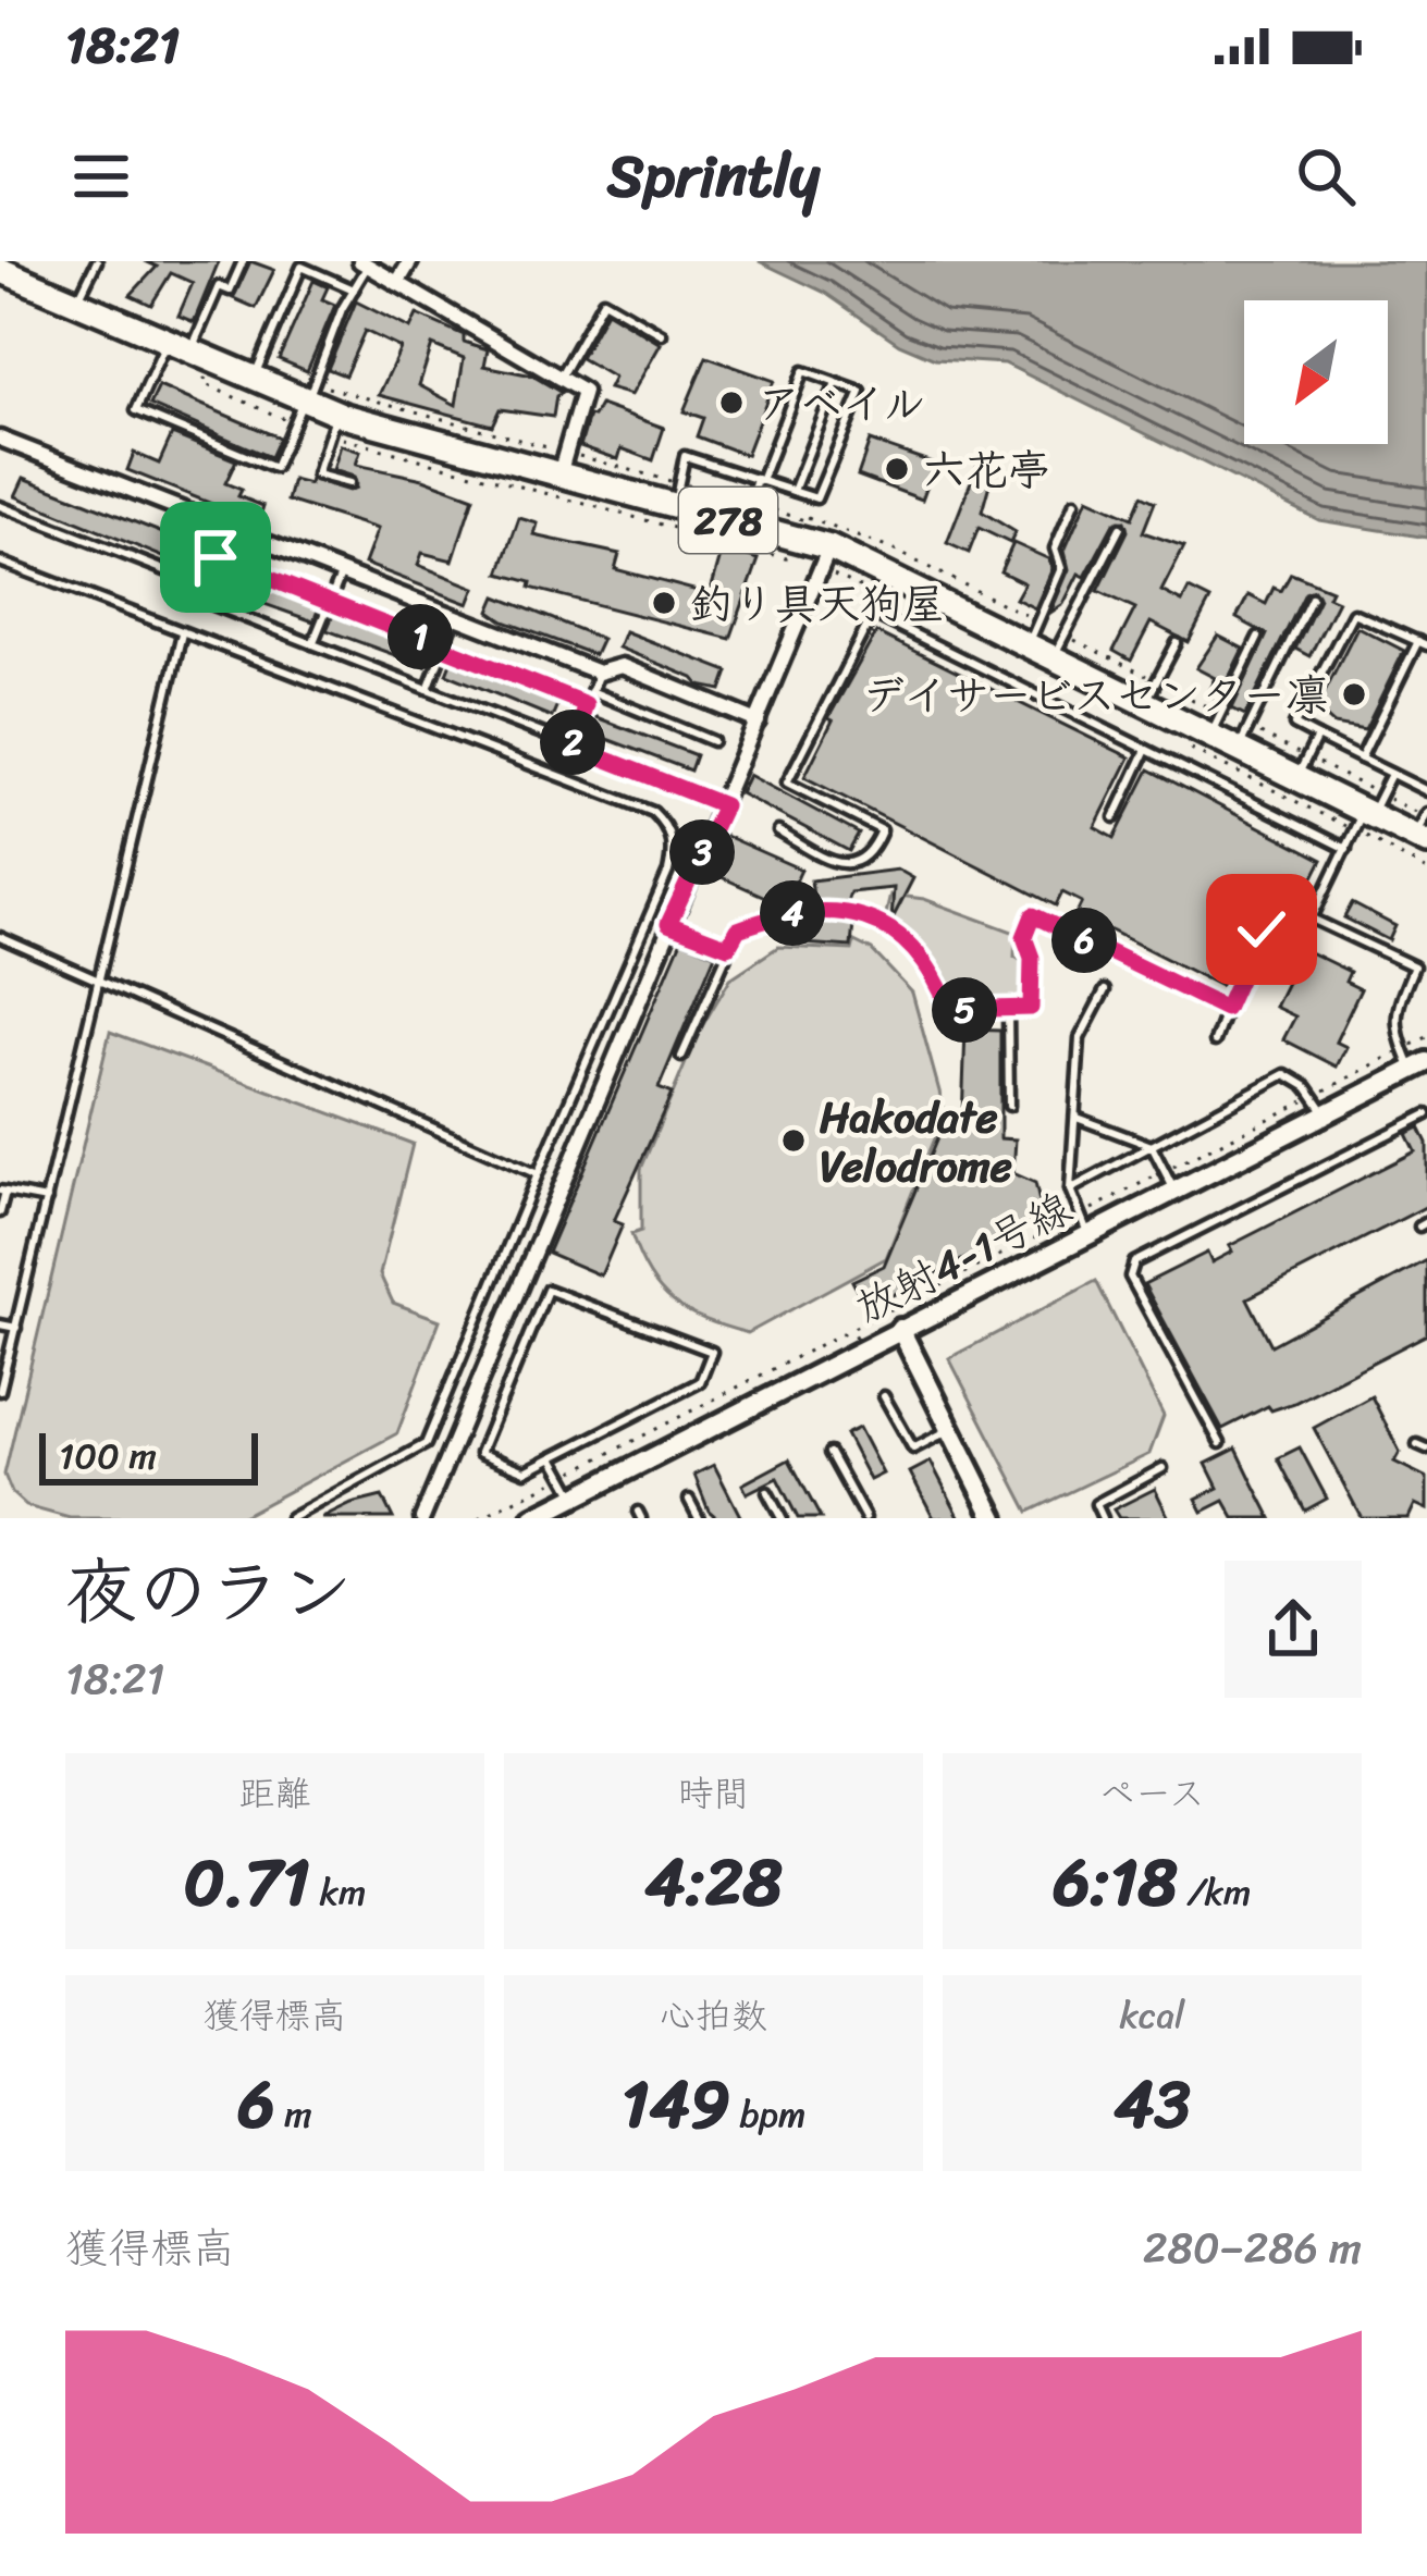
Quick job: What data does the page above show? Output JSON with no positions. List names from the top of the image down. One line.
{"streets":{"highway":["278"],"street":["放射4-1号線"]},"places":["アベイル","六花亭","釣り具天狗屋","デイサービスセンター凛","Hakodate Velodrome"],"scale_bar":"100 m","north":"bottom left","page":{"status":"18:21","header":"Sprintly","pins":["1","2","3","4","6","5"],"scale":"100 m","heading":["夜のラン","18:21"],"stats":[["距離","0.71 km"],["時間","4:28"],["ペース","6:18 /km"],["獲得標高","6 m"],["心拍数","149 bpm"],["kcal","43"]],"chart":["獲得標高","280–286 m"]}}
